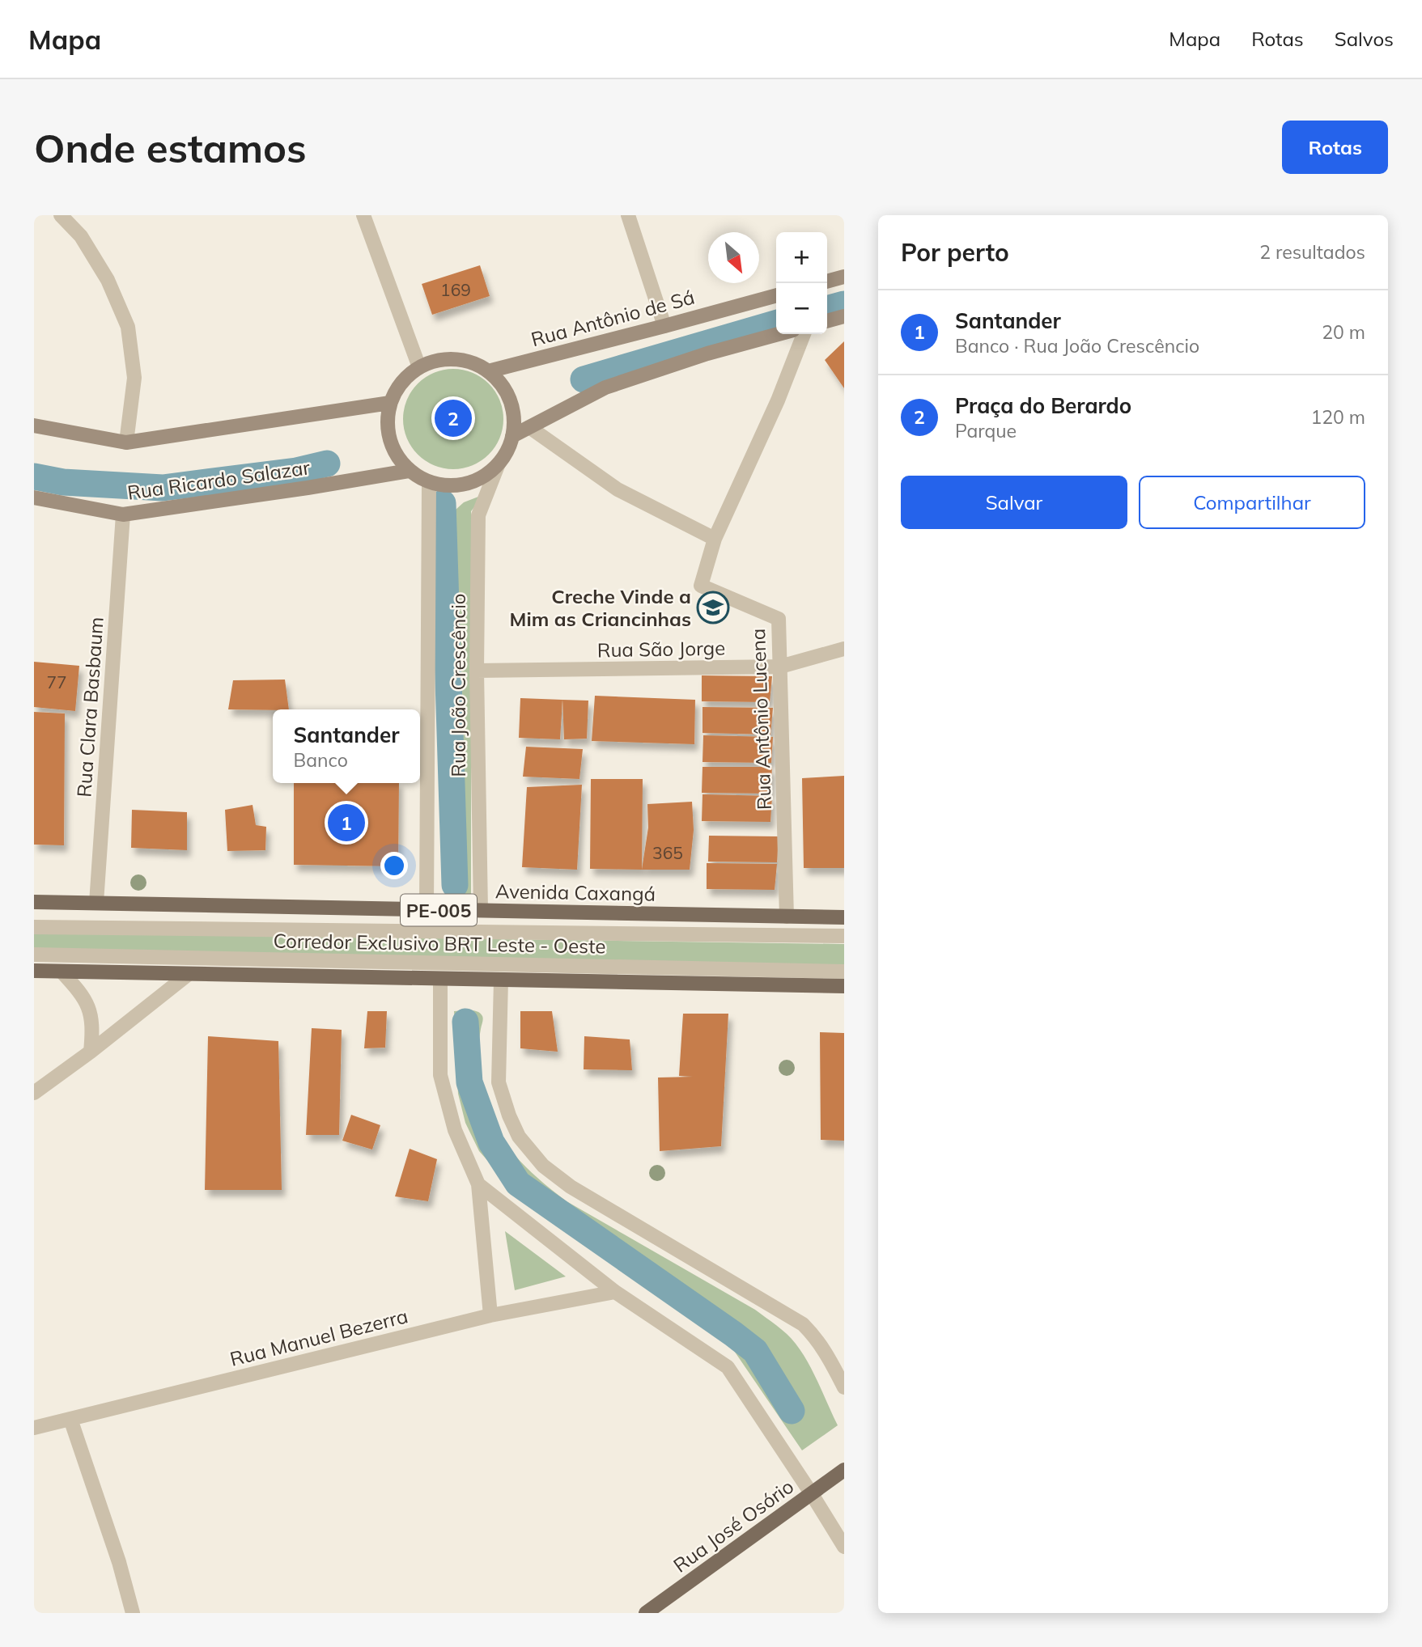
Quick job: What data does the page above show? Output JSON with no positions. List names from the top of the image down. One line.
{"streets":{"main road":["Avenida Caxangá","PE-005","Rua José Osório"],"street":["Rua Antônio de Sá","Rua Ricardo Salazar","Rua São Jorge","Rua João Crescêncio","Rua Clara Basbaum","Rua Antônio Lucena","Corredor Exclusivo BRT Leste - Oeste","Rua Manuel Bezerra"]},"crossings":[["Rua Antônio de Sá","Rua Ricardo Salazar"],["Rua Antônio de Sá","Rua João Crescêncio"],["Rua Ricardo Salazar","Rua João Crescêncio"],["Rua Ricardo Salazar","Rua Clara Basbaum"],["Rua São Jorge","Rua João Crescêncio"],["Rua São Jorge","Rua Antônio Lucena"],["Rua João Crescêncio","Avenida Caxangá"],["Rua Clara Basbaum","Avenida Caxangá"],["Rua Antônio Lucena","Avenida Caxangá"]],"places":{"school or university":["Creche Vinde a Mim as Criancinhas"]},"house_numbers":["169","77","365"],"north":"bottom right","page":{"header":"Mapa","nav":["Mapa","Rotas","Salvos"],"buttons":["Rotas",["Salvar","Compartilhar"]],"title":"Onde estamos","heading":["Por perto","2 resultados"],"map_buttons":["+","−"],"list":[{"mark":"1","name":"Santander","note":"Banco · Rua João Crescêncio","value":"20 m"},{"mark":"2","name":"Praça do Berardo","note":"Parque","value":"120 m"}],"pins":["2","1"],"popup":["Santander","Banco"]}}
